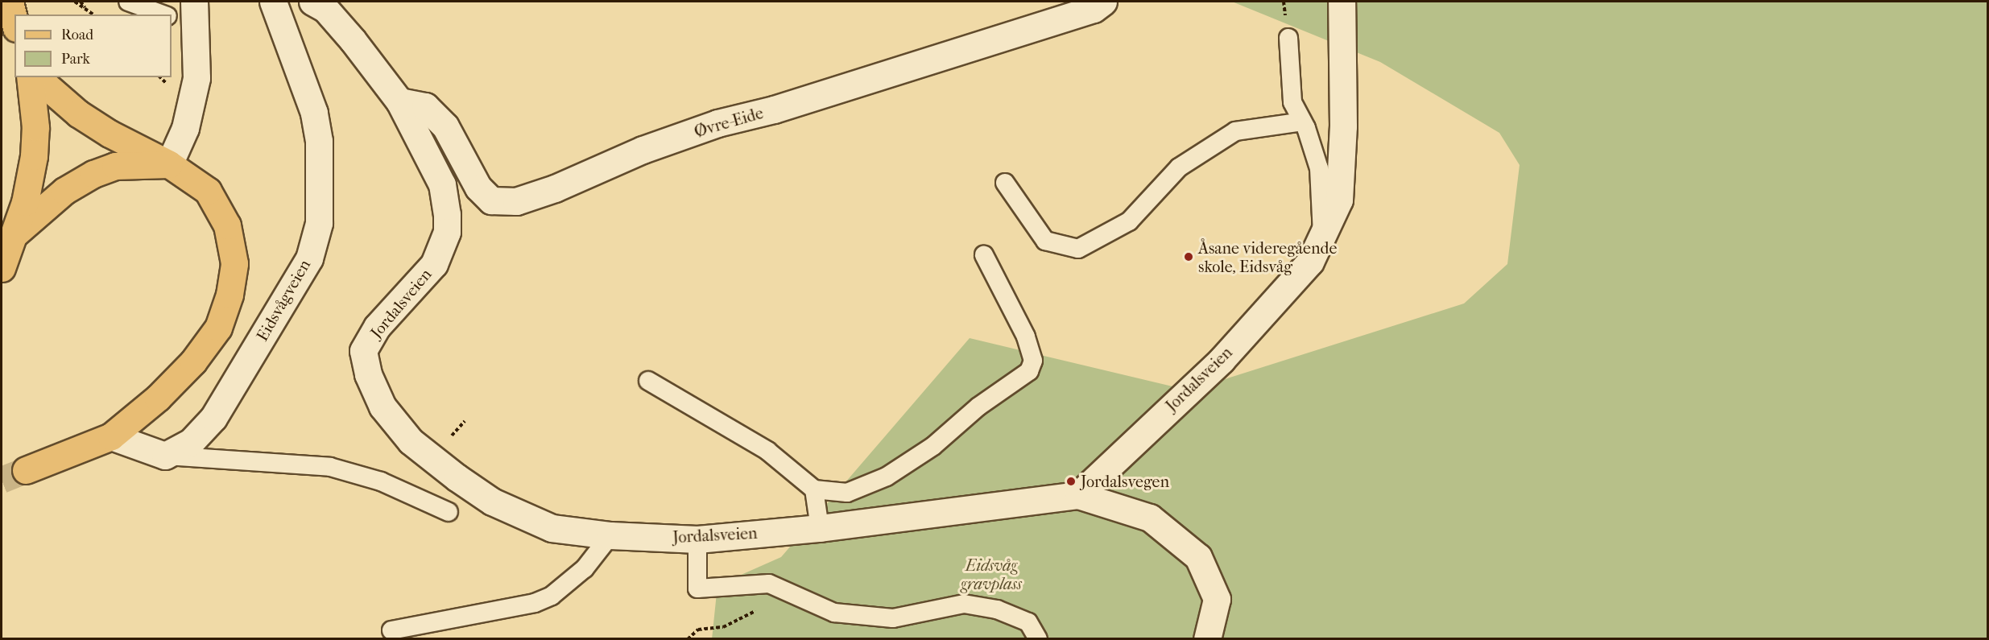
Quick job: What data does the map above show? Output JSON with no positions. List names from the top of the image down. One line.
{"streets":{"street":["Øvre-Eide","Eidsvågveien","Jordalsveien"]},"crossings":[["Øvre-Eide","Jordalsveien"]],"parks":["Eidsvåg gravplass"],"places":["Åsane videregående skole, Eidsvåg","Jordalsvegen"],"legend":["Road","Park"]}
